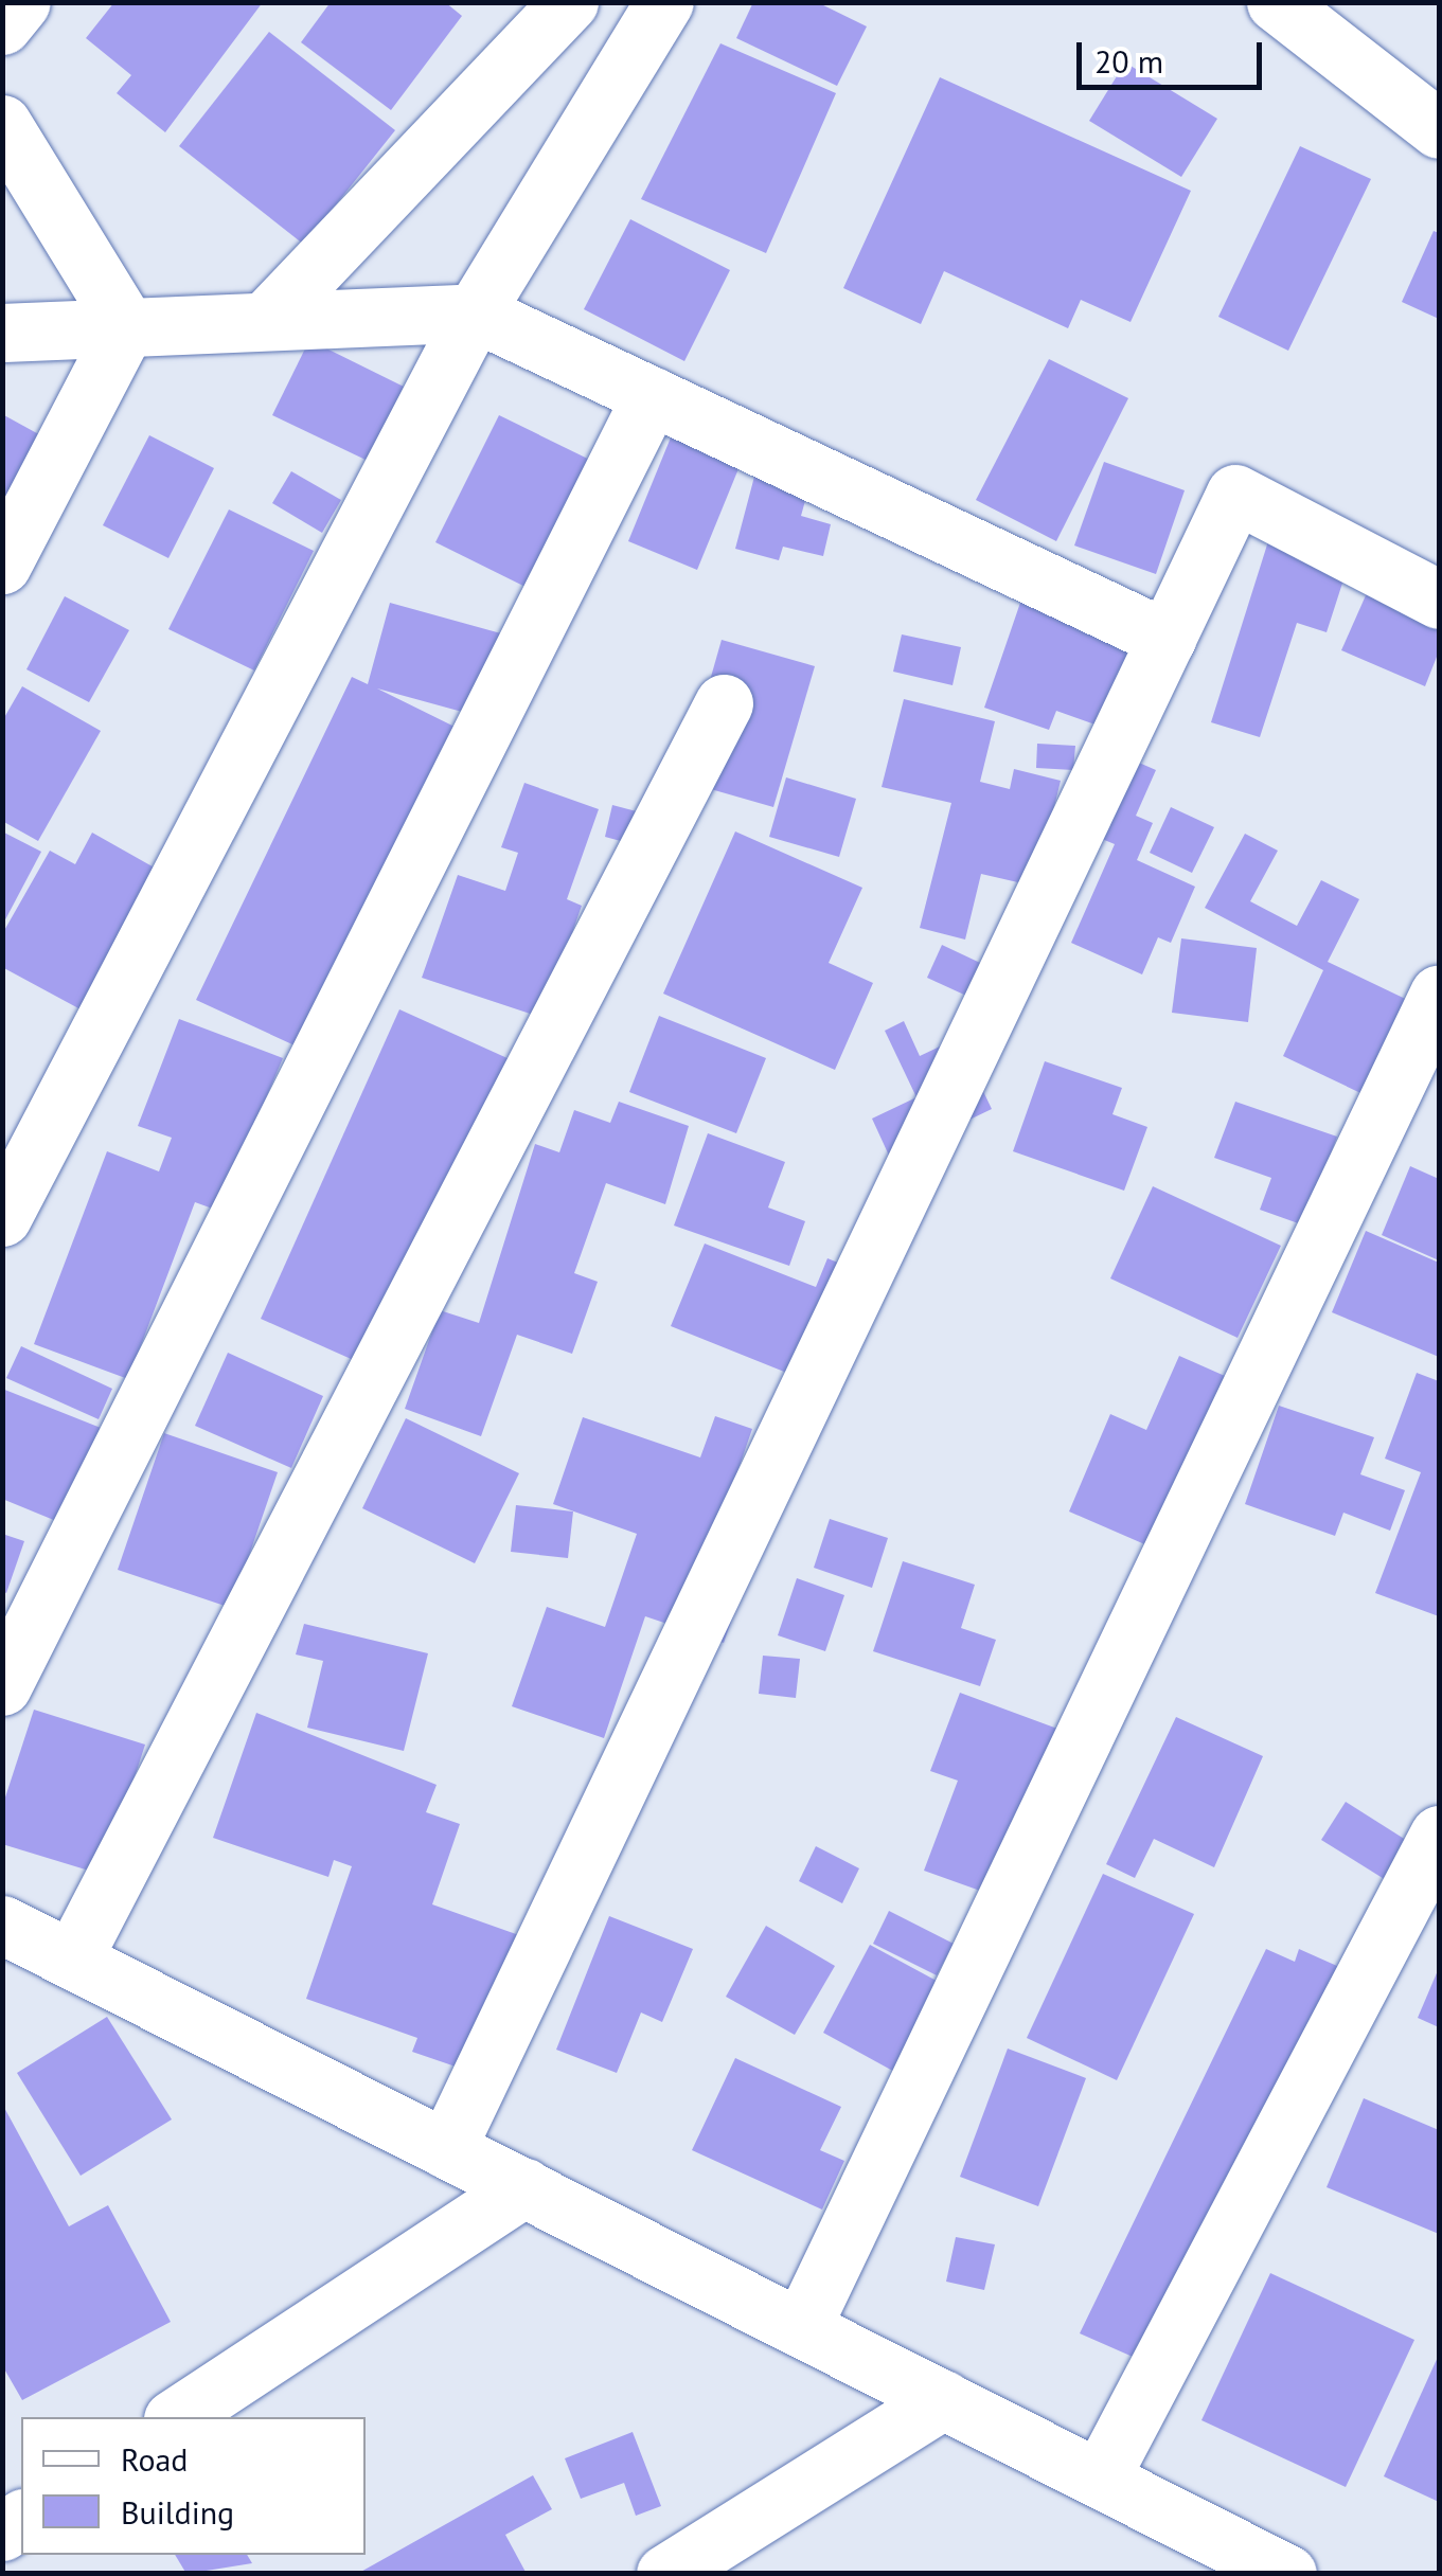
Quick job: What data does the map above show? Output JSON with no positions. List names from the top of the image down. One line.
{"legend":["Road","Building"],"scale_bar":"20 m"}
